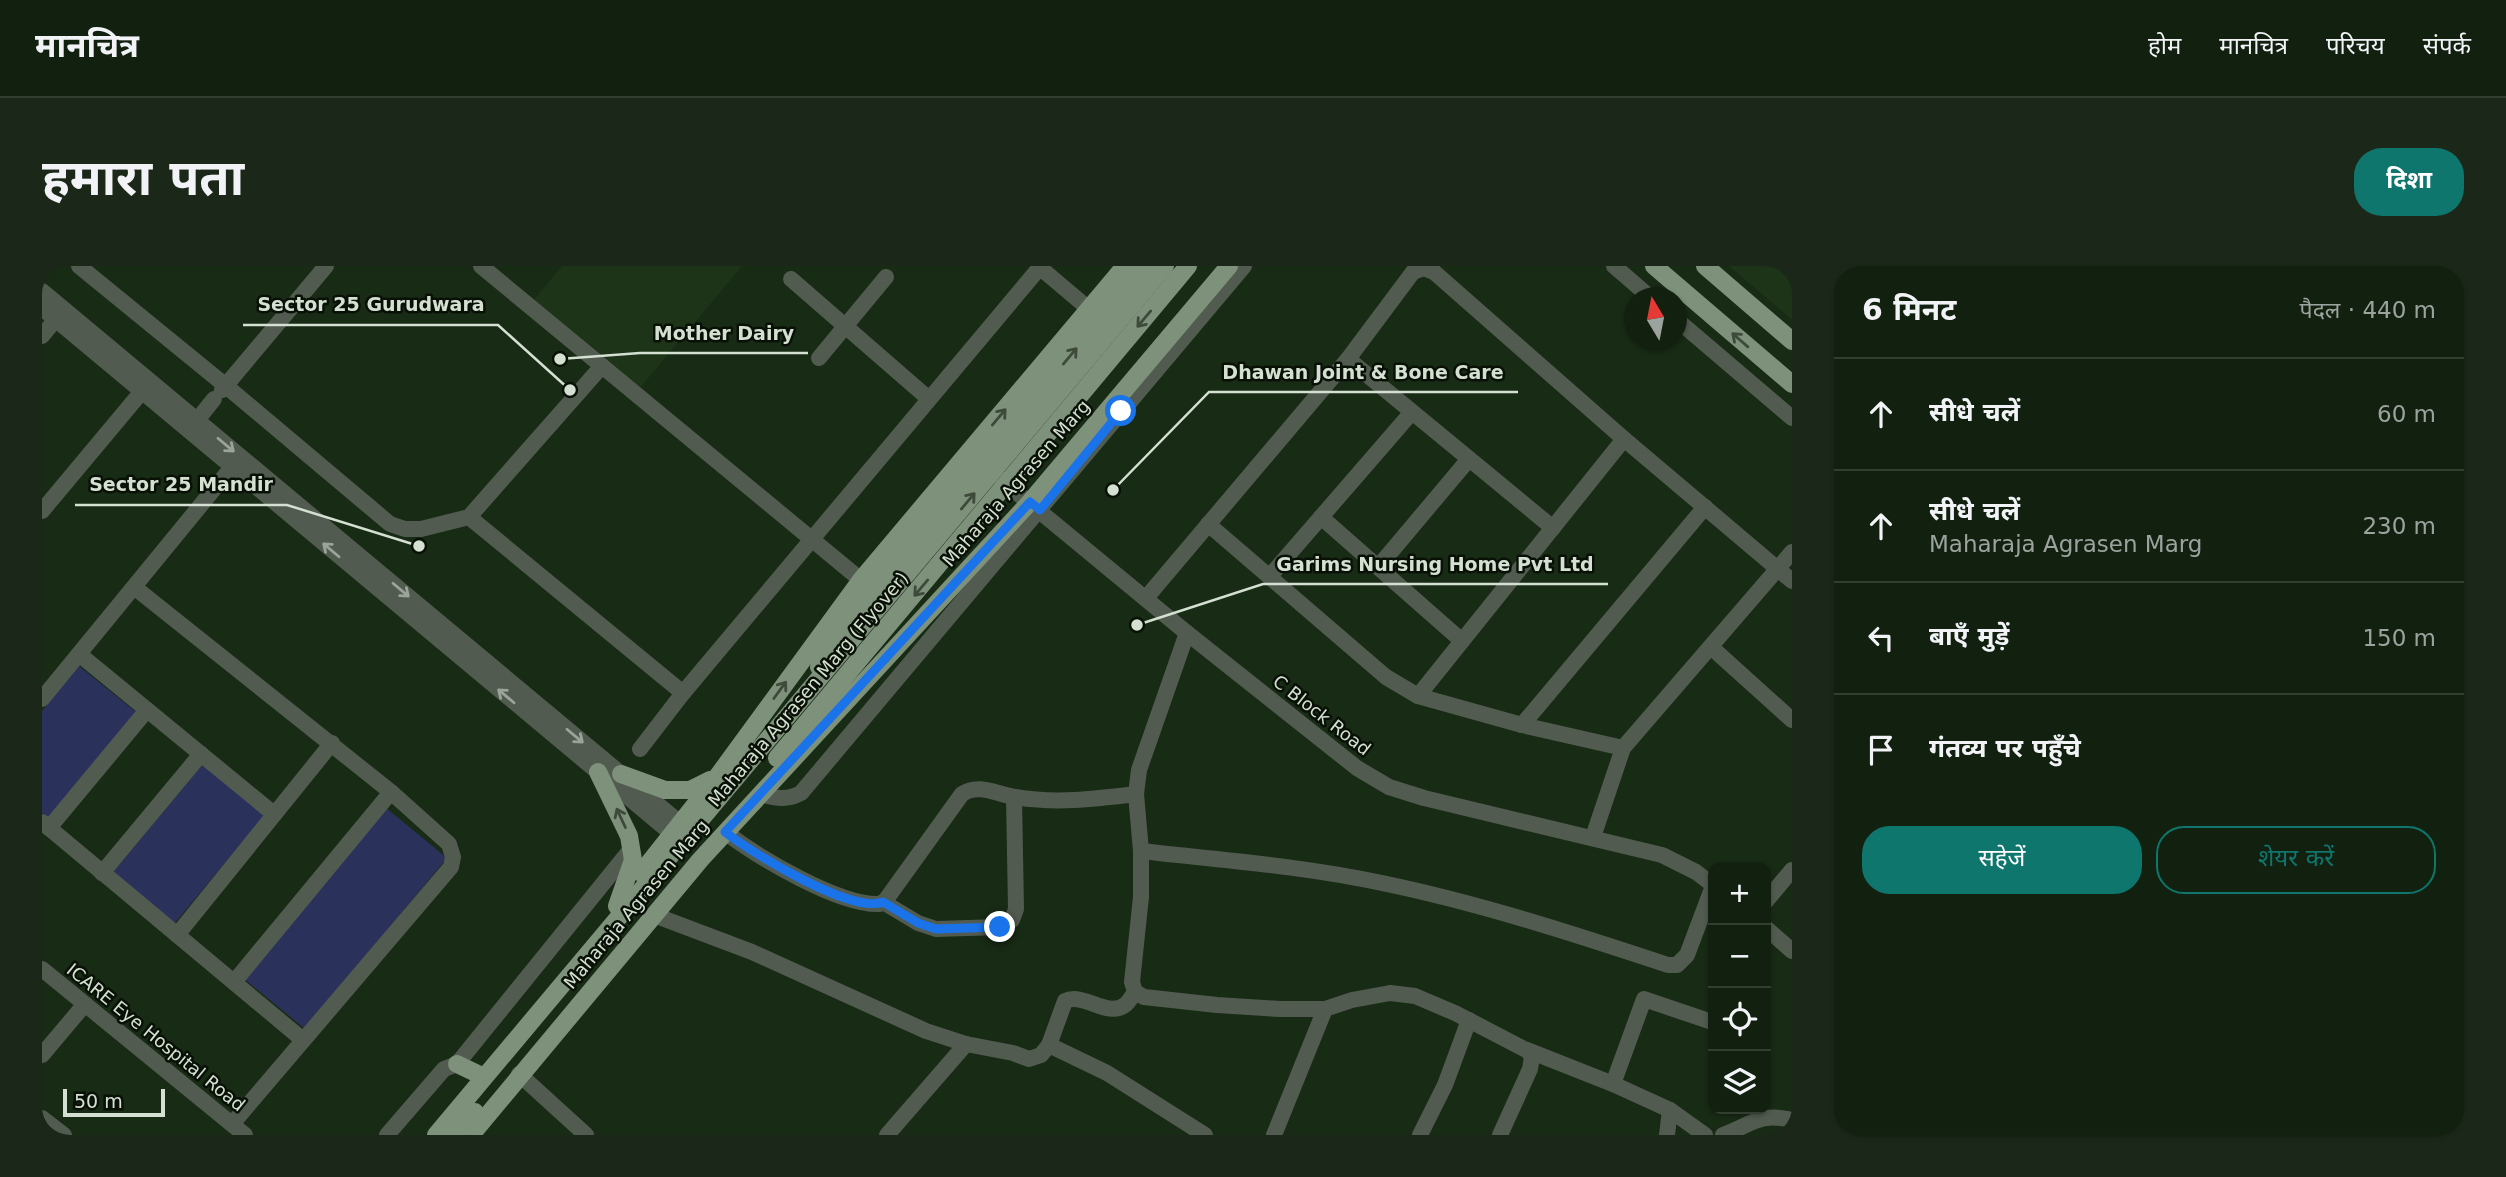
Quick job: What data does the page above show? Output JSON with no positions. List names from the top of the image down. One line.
{"streets":{"main road":["Maharaja Agrasen Marg","Maharaja Agrasen Marg (Flyover)"],"street":["C Block Road","ICARE Eye Hospital Road"]},"crossings":[["Maharaja Agrasen Marg","C Block Road"]],"places":["Mother Dairy","Sector 25 Gurudwara","Dhawan Joint & Bone Care","Sector 25 Mandir","Garims Nursing Home Pvt Ltd"],"scale_bar":"50 m","north":"top","page":{"header":"मानचित्र","nav":["होम","मानचित्र","परिचय","संपर्क"],"buttons":["दिशा",["सहेजें","शेयर करें"]],"title":"हमारा पता","heading":["6 मिनट","पैदल · 440 m"],"list":[["सीधे चलें","60 m"],["सीधे चलें","Maharaja Agrasen Marg","230 m"],["बाएँ मुड़ें","150 m"],"गंतव्य पर पहुँचे"],"map_buttons":["+","−"],"scale":"50 m"}}
